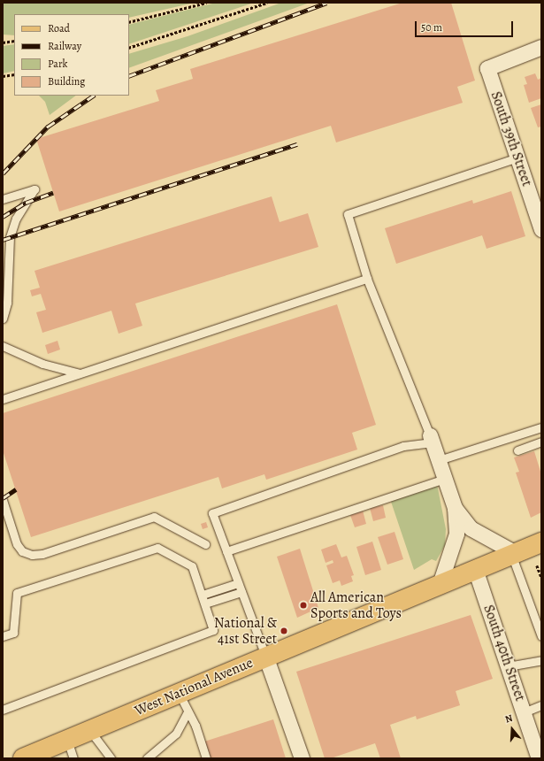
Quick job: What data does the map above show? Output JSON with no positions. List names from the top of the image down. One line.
{"streets":{"main road":["West National Avenue"],"street":["South 39th Street","South 40th Street"]},"crossings":[["South 40th Street","West National Avenue"]],"places":["All American Sports and Toys","National & 41st Street"],"legend":["Road","Railway","Park","Building"],"scale_bar":"50 m","north":"top"}
